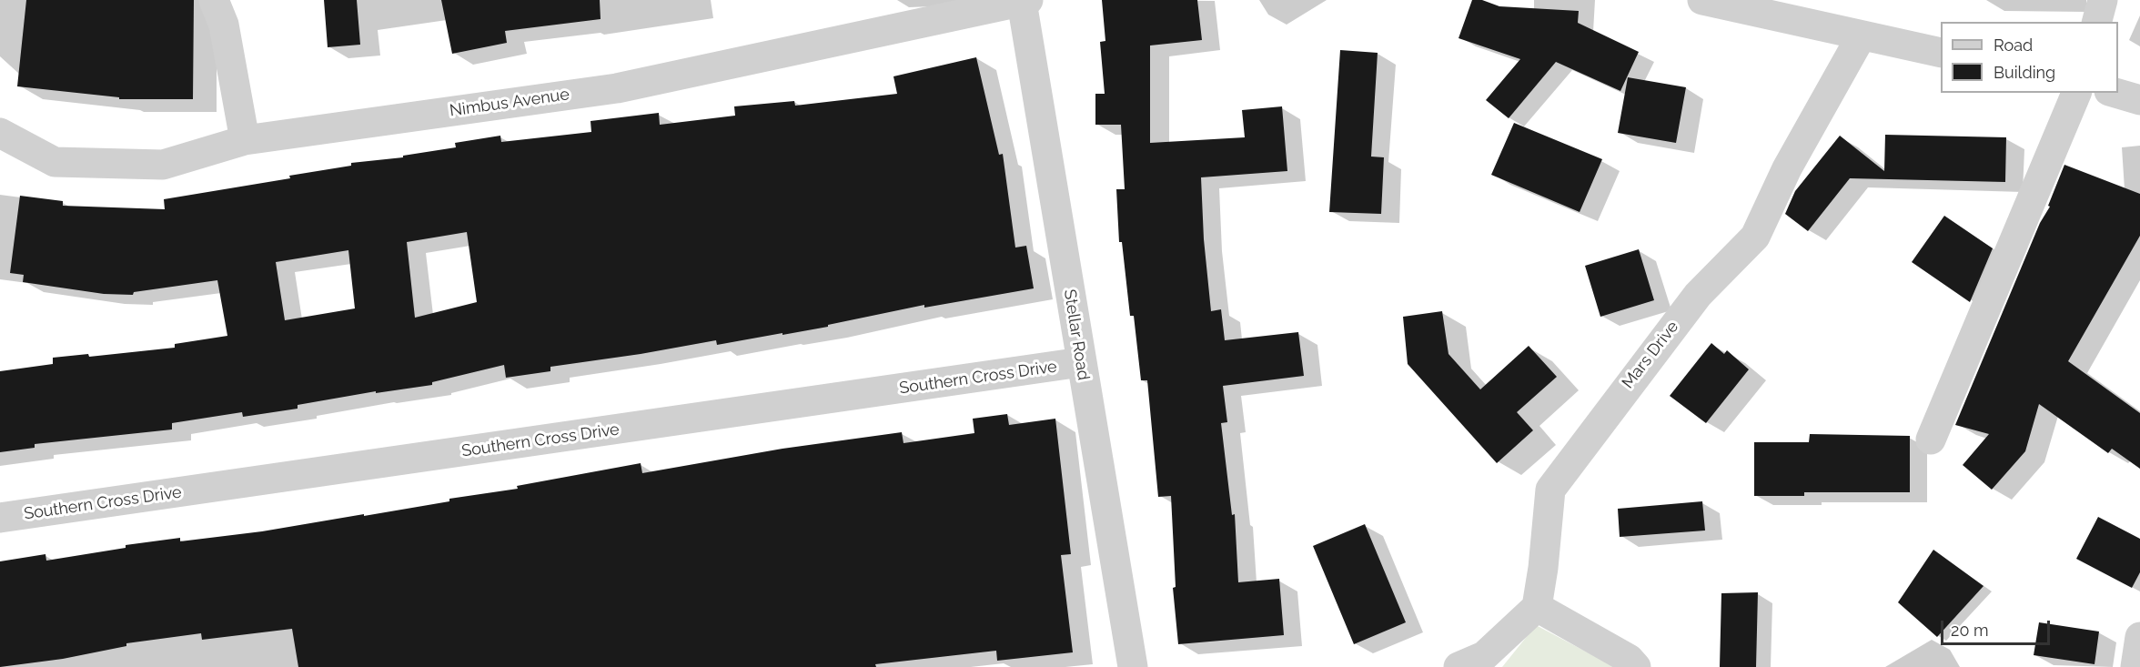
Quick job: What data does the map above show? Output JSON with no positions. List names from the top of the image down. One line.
{"streets":{"street":["Nimbus Avenue","Stellar Road","Mars Drive","Southern Cross Drive"]},"crossings":[["Nimbus Avenue","Stellar Road"],["Stellar Road","Southern Cross Drive"]],"legend":["Road","Building"],"scale_bar":"20 m"}
